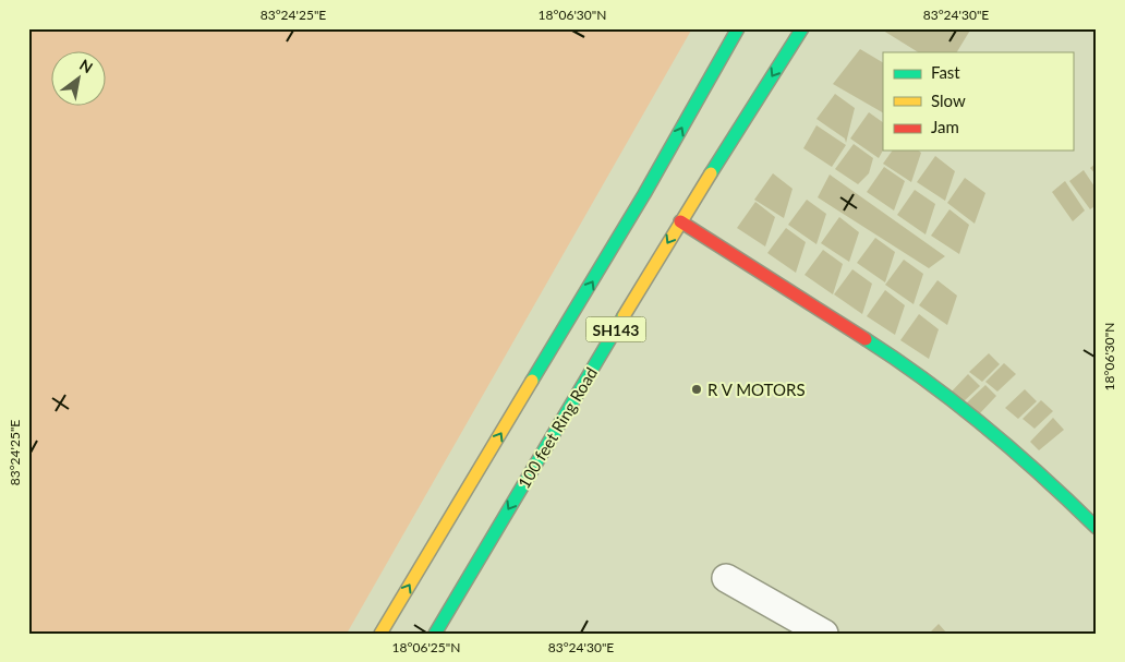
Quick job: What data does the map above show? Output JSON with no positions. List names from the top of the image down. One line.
{"streets":{"main road":["SH143","100 feet Ring Road"]},"places":["R V MOTORS"],"legend":["Fast","Slow","Jam"],"north":"top right","coordinates":["83°24'25\"E","18°06'30\"N","83°24'30\"E","18°06'25\"N"]}
